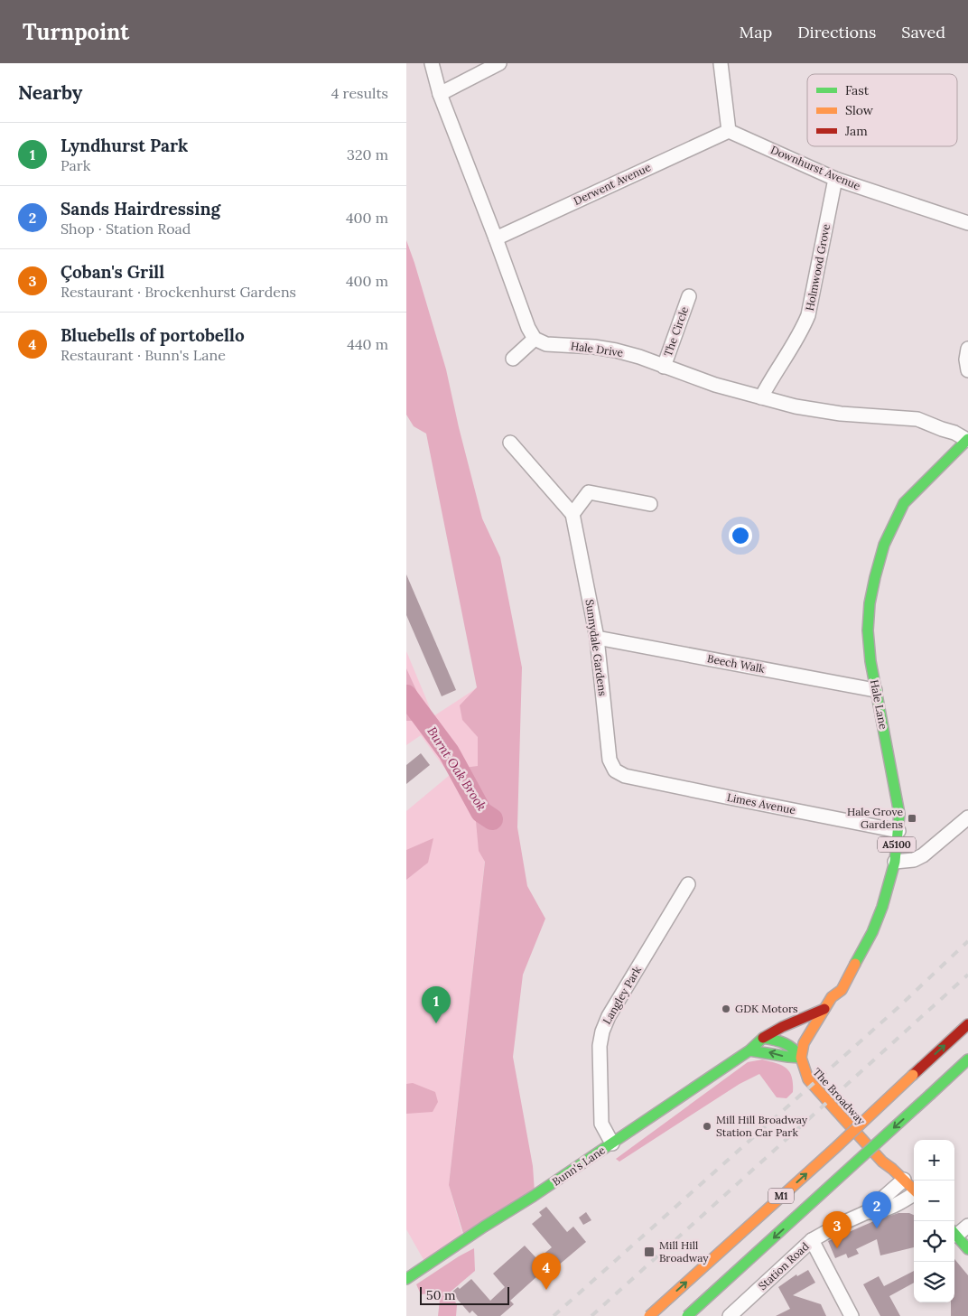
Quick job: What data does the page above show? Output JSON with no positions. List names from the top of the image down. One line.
{"streets":{"main road":["Hale Lane","A5100","The Broadway","Bunn's Lane","M1"],"street":["Downhurst Avenue","Derwent Avenue","Holmwood Grove","The Circle","Hale Drive","Sunnydale Gardens","Beech Walk","Limes Avenue","Langley Park","Station Road"]},"crossings":[["Downhurst Avenue","Derwent Avenue"],["Downhurst Avenue","Holmwood Grove"],["Holmwood Grove","Hale Drive"],["The Circle","Hale Drive"],["Hale Drive","Hale Lane"],["Sunnydale Gardens","Beech Walk"],["Sunnydale Gardens","Limes Avenue"],["Beech Walk","Hale Lane"],["Hale Lane","Limes Avenue"],["Hale Lane","The Broadway"],["Hale Lane","Bunn's Lane"],["Langley Park","Bunn's Lane"],["The Broadway","Station Road"]],"water":["Burnt Oak Brook"],"places":{"transit":["Hale Grove Gardens","Mill Hill Broadway"],"other":["GDK Motors","Mill Hill Broadway Station Car Park"]},"legend":["Fast","Slow","Jam"],"scale_bar":"50 m","page":{"header":"Turnpoint","nav":["Map","Directions","Saved"],"heading":["Nearby","4 results"],"list":[{"mark":"1","name":"Lyndhurst Park","note":"Park","value":"320 m"},{"mark":"2","name":"Sands Hairdressing","note":"Shop · Station Road","value":"400 m"},{"mark":"3","name":"Çoban's Grill","note":"Restaurant · Brockenhurst Gardens","value":"400 m"},{"mark":"4","name":"Bluebells of portobello","note":"Restaurant · Bunn's Lane","value":"440 m"}],"pins":["1","2","3","4"],"map_buttons":["+","−"],"scale":"50 m"}}
